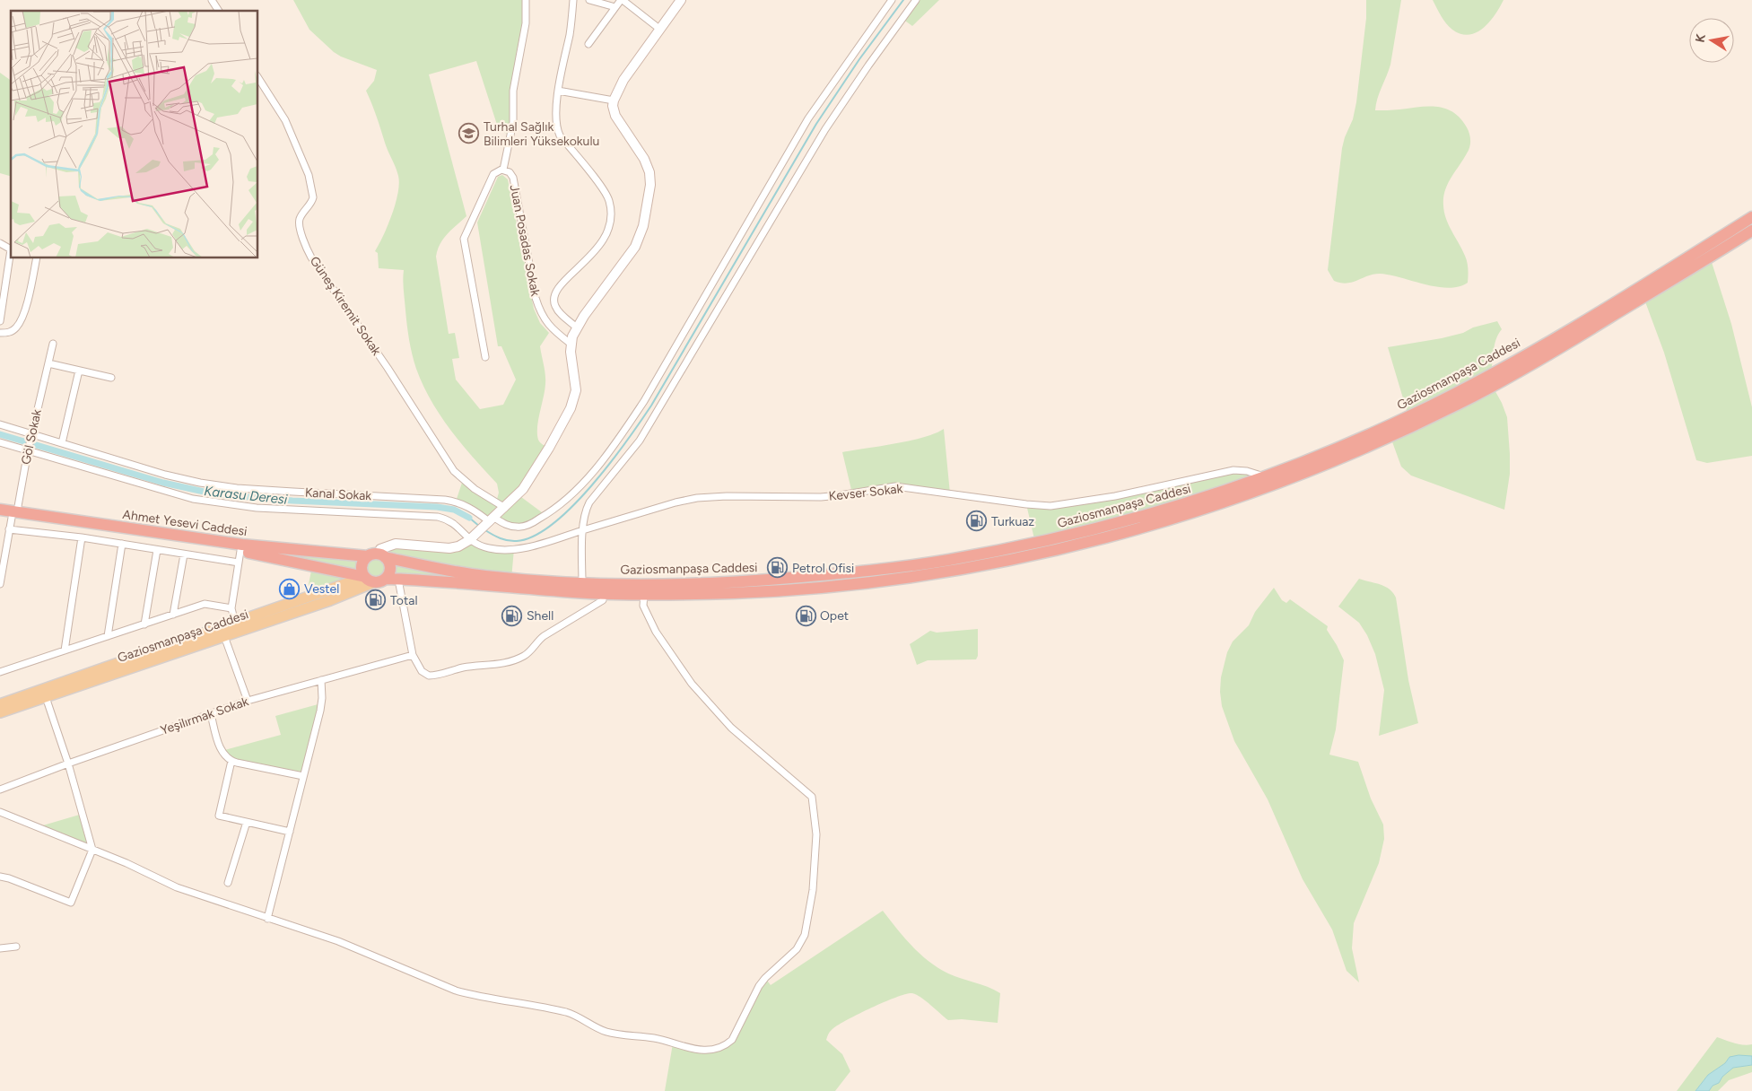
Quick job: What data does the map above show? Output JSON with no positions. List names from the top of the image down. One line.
{"streets":{"highway":["Gaziosmanpaşa Caddesi","Ahmet Yesevi Caddesi"],"street":["Juan Posadas Sokak","Güneş Kiremit Sokak","Göl Sokak","Kevser Sokak","Kanal Sokak","Yeşilırmak Sokak"]},"crossings":[["Gaziosmanpaşa Caddesi","Kevser Sokak"],["Gaziosmanpaşa Caddesi","Ahmet Yesevi Caddesi"],["Göl Sokak","Kanal Sokak"],["Göl Sokak","Ahmet Yesevi Caddesi"]],"water":["Karasu Deresi"],"places":{"school or university":["Turhal Sağlık Bilimleri Yüksekokulu"],"fuel station":["Turkuaz","Petrol Ofisi","Total","Shell","Opet"],"shop":["Vestel"]},"north":"left"}
